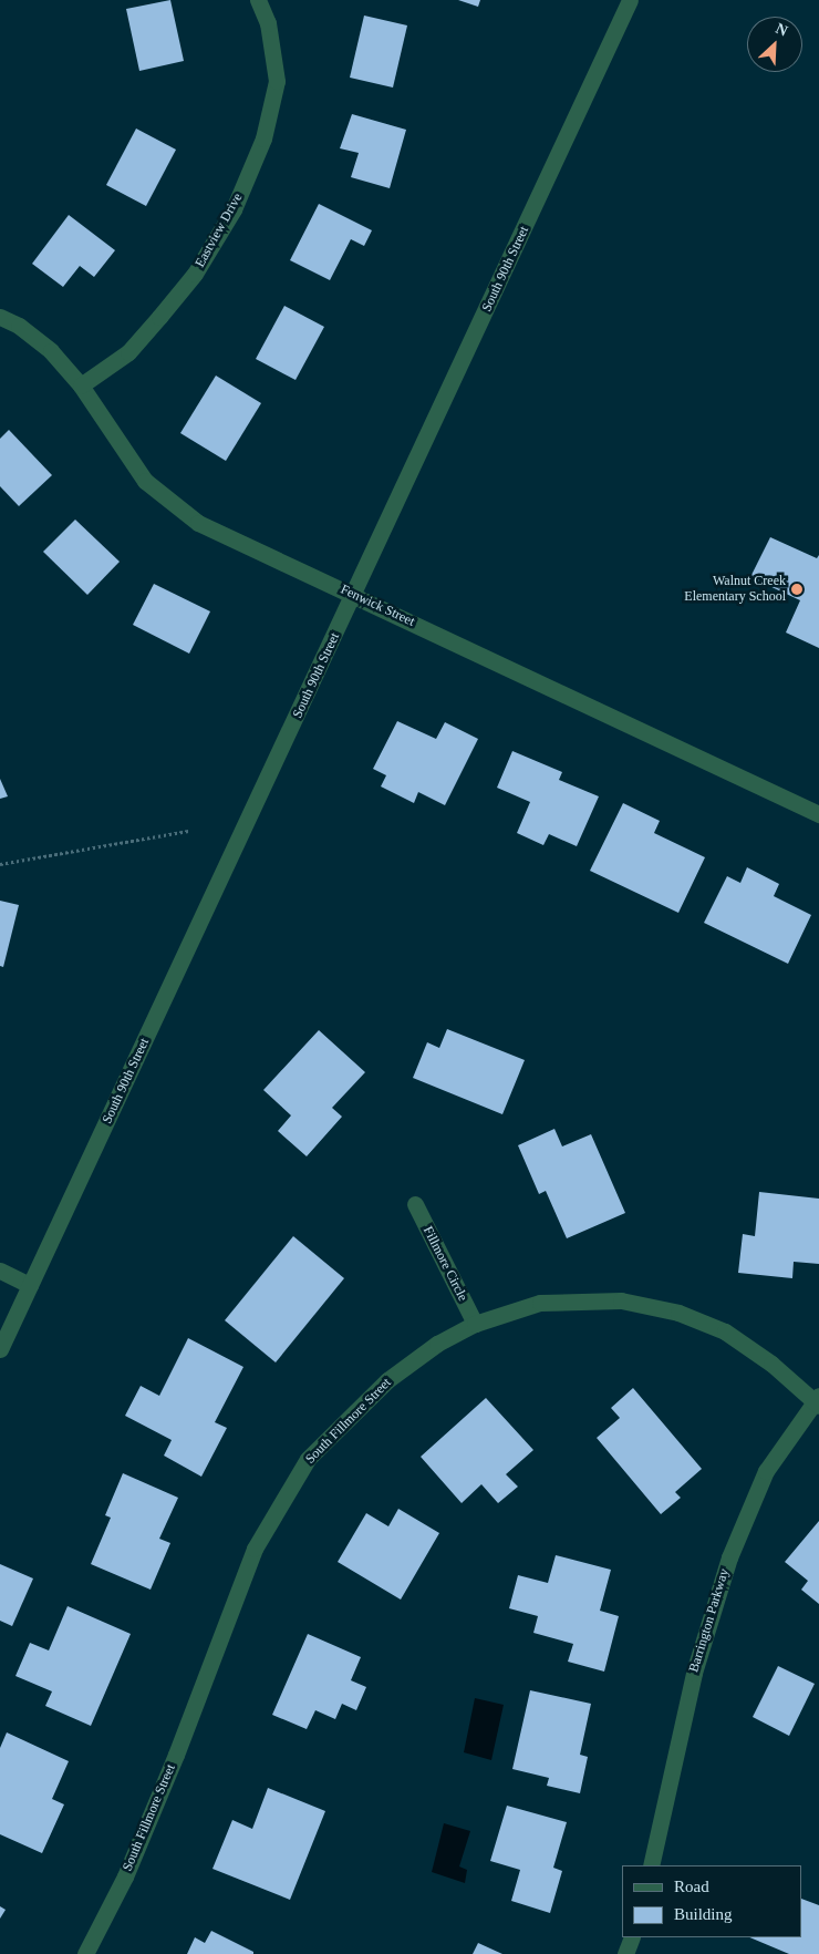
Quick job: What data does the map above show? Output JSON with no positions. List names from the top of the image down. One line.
{"streets":{"street":["Eastview Drive","South 90th Street","Fenwick Street","Fillmore Circle","South Fillmore Street","Barrington Parkway"]},"crossings":[["Eastview Drive","Fenwick Street"],["South 90th Street","Fenwick Street"],["Fillmore Circle","South Fillmore Street"],["South Fillmore Street","Barrington Parkway"]],"places":["Walnut Creek Elementary School"],"legend":["Road","Building"],"north":"top right"}
